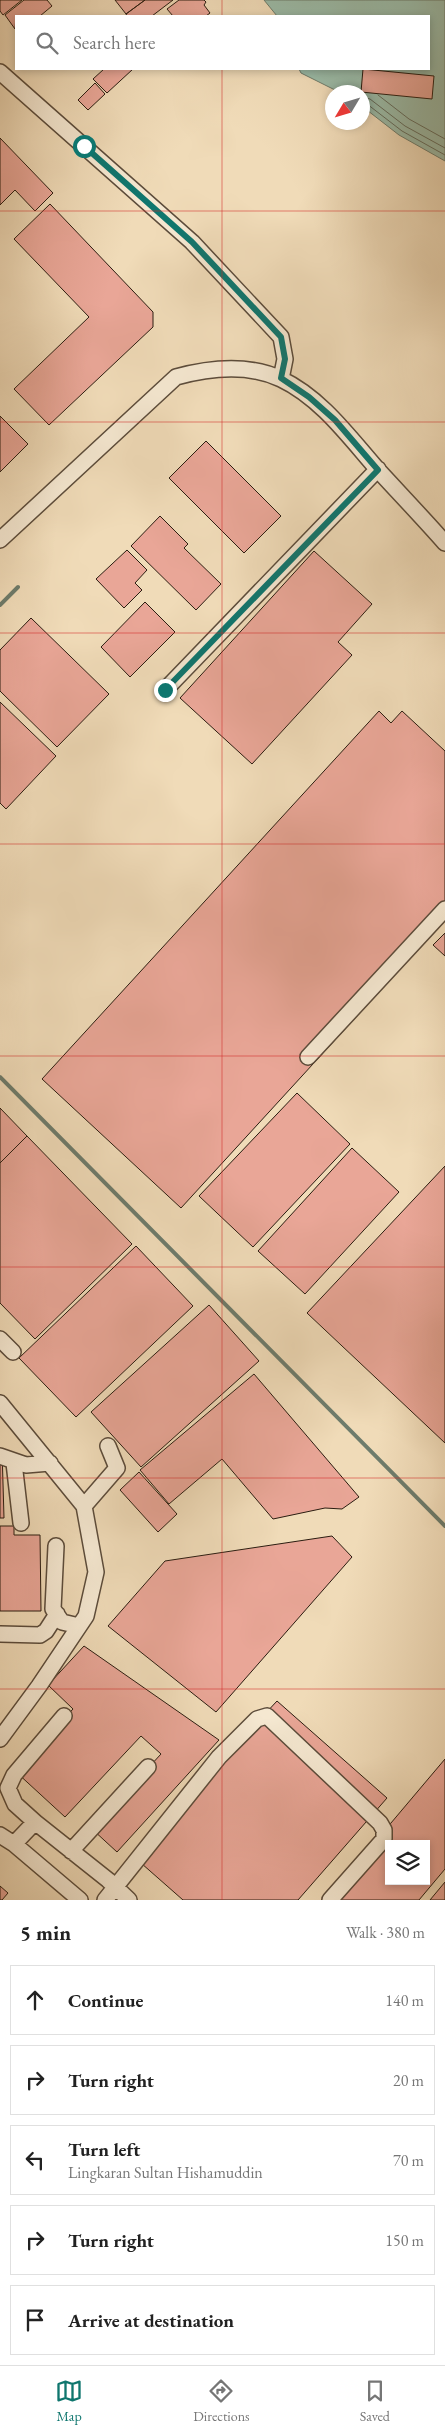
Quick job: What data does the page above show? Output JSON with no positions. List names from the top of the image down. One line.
{"north":"bottom left","page":{"search":"Search here","heading":["5 min","Walk · 380 m"],"list":[["Continue","140 m"],["Turn right","20 m"],["Turn left","Lingkaran Sultan Hishamuddin","70 m"],["Turn right","150 m"],"Arrive at destination"],"nav":["Map","Directions","Saved"]}}
